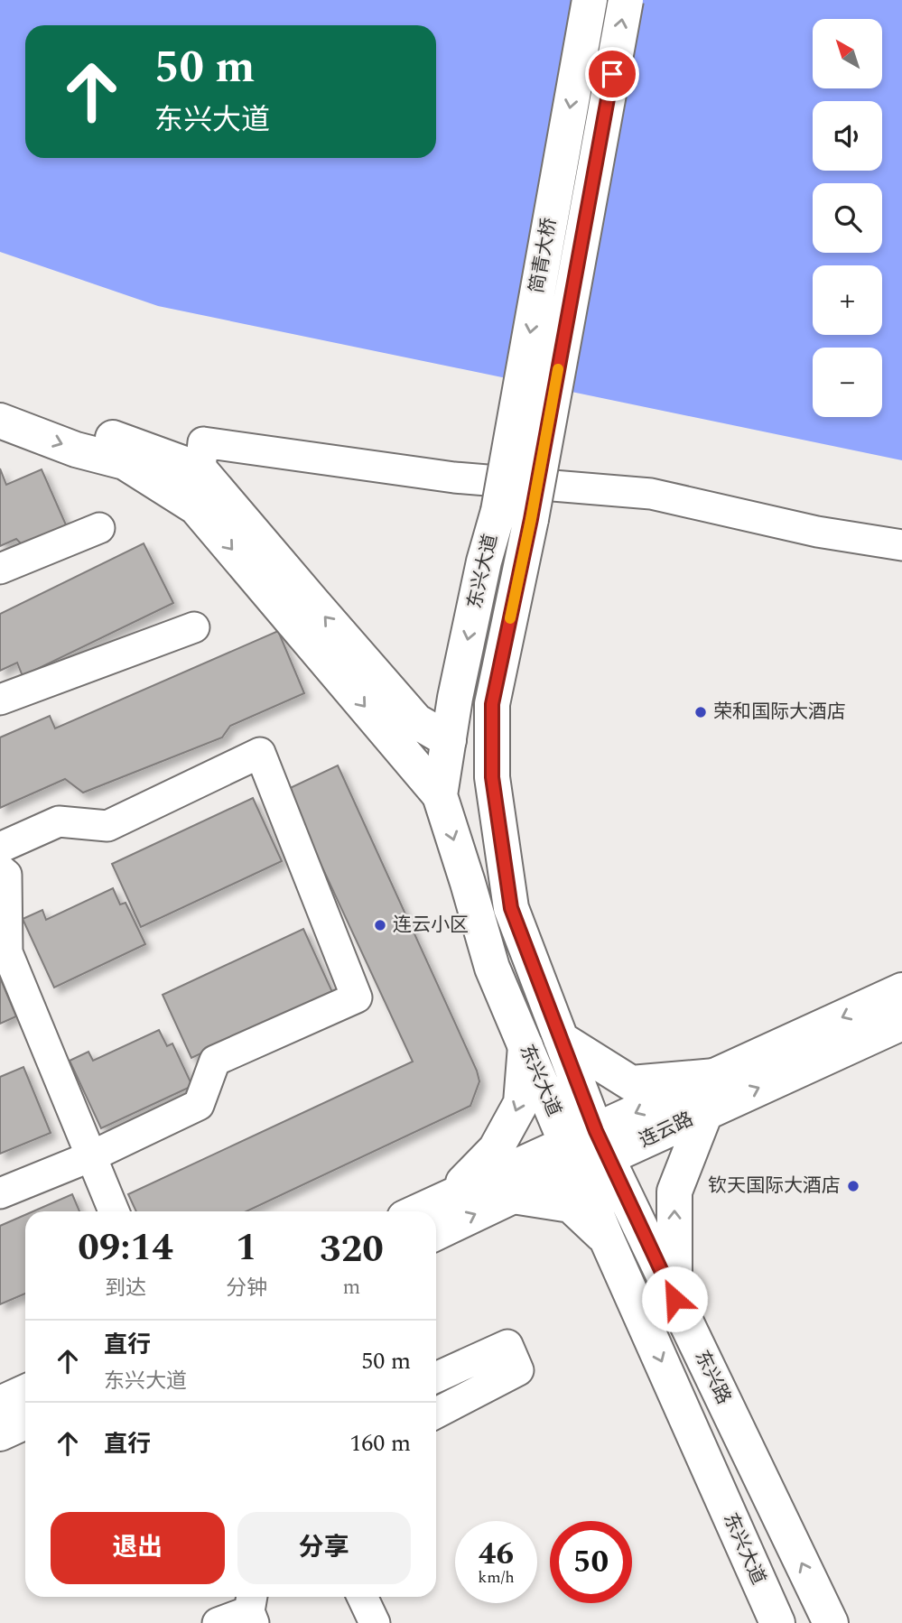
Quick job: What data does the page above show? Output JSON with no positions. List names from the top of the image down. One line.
{"streets":{"main road":["简青大桥","东兴大道","连云路","东兴路"]},"crossings":[["简青大桥","东兴大道"],["东兴大道","连云路"],["东兴大道","东兴路"],["连云路","东兴路"]],"one_way":["简青大桥","东兴路"],"places":["荣和国际大酒店","连云小区","钦天国际大酒店"],"north":"top left","page":{"map_buttons":["+","−"],"turn":["50 m","东兴大道"],"eta":["09:14","到达","1","分钟","320","m"],"list":[{"name":"直行","note":"东兴大道","value":"50 m"},{"name":"直行","value":"160 m"}],"buttons":["退出","分享"],"speed":"46 km/h","limit":"50"}}
